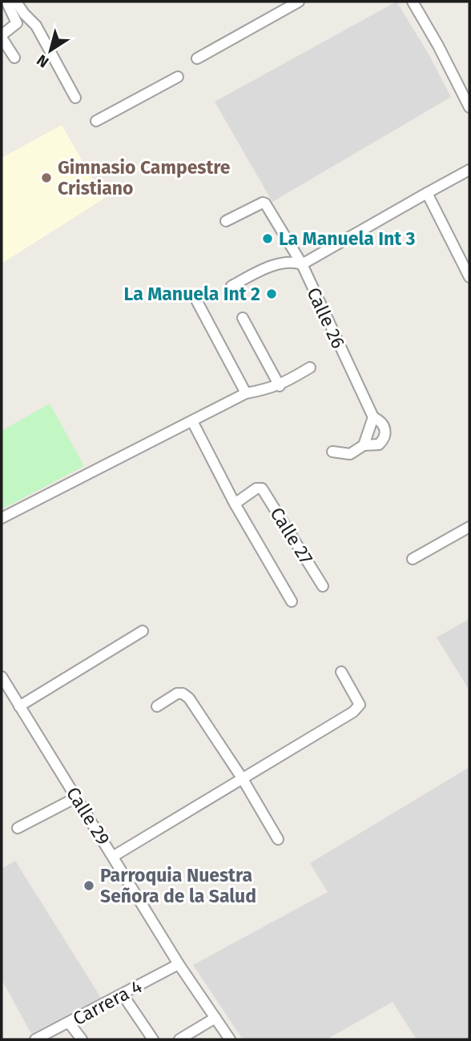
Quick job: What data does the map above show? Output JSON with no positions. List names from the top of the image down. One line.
{"streets":{"street":["Calle 26","Calle 27","Calle 29","Carrera 4"]},"crossings":[["Calle 29","Carrera 4"]],"places":["Gimnasio Campestre Cristiano","La Manuela Int 3","La Manuela Int 2","Parroquia Nuestra Señora de la Salud"],"north":"bottom left"}
